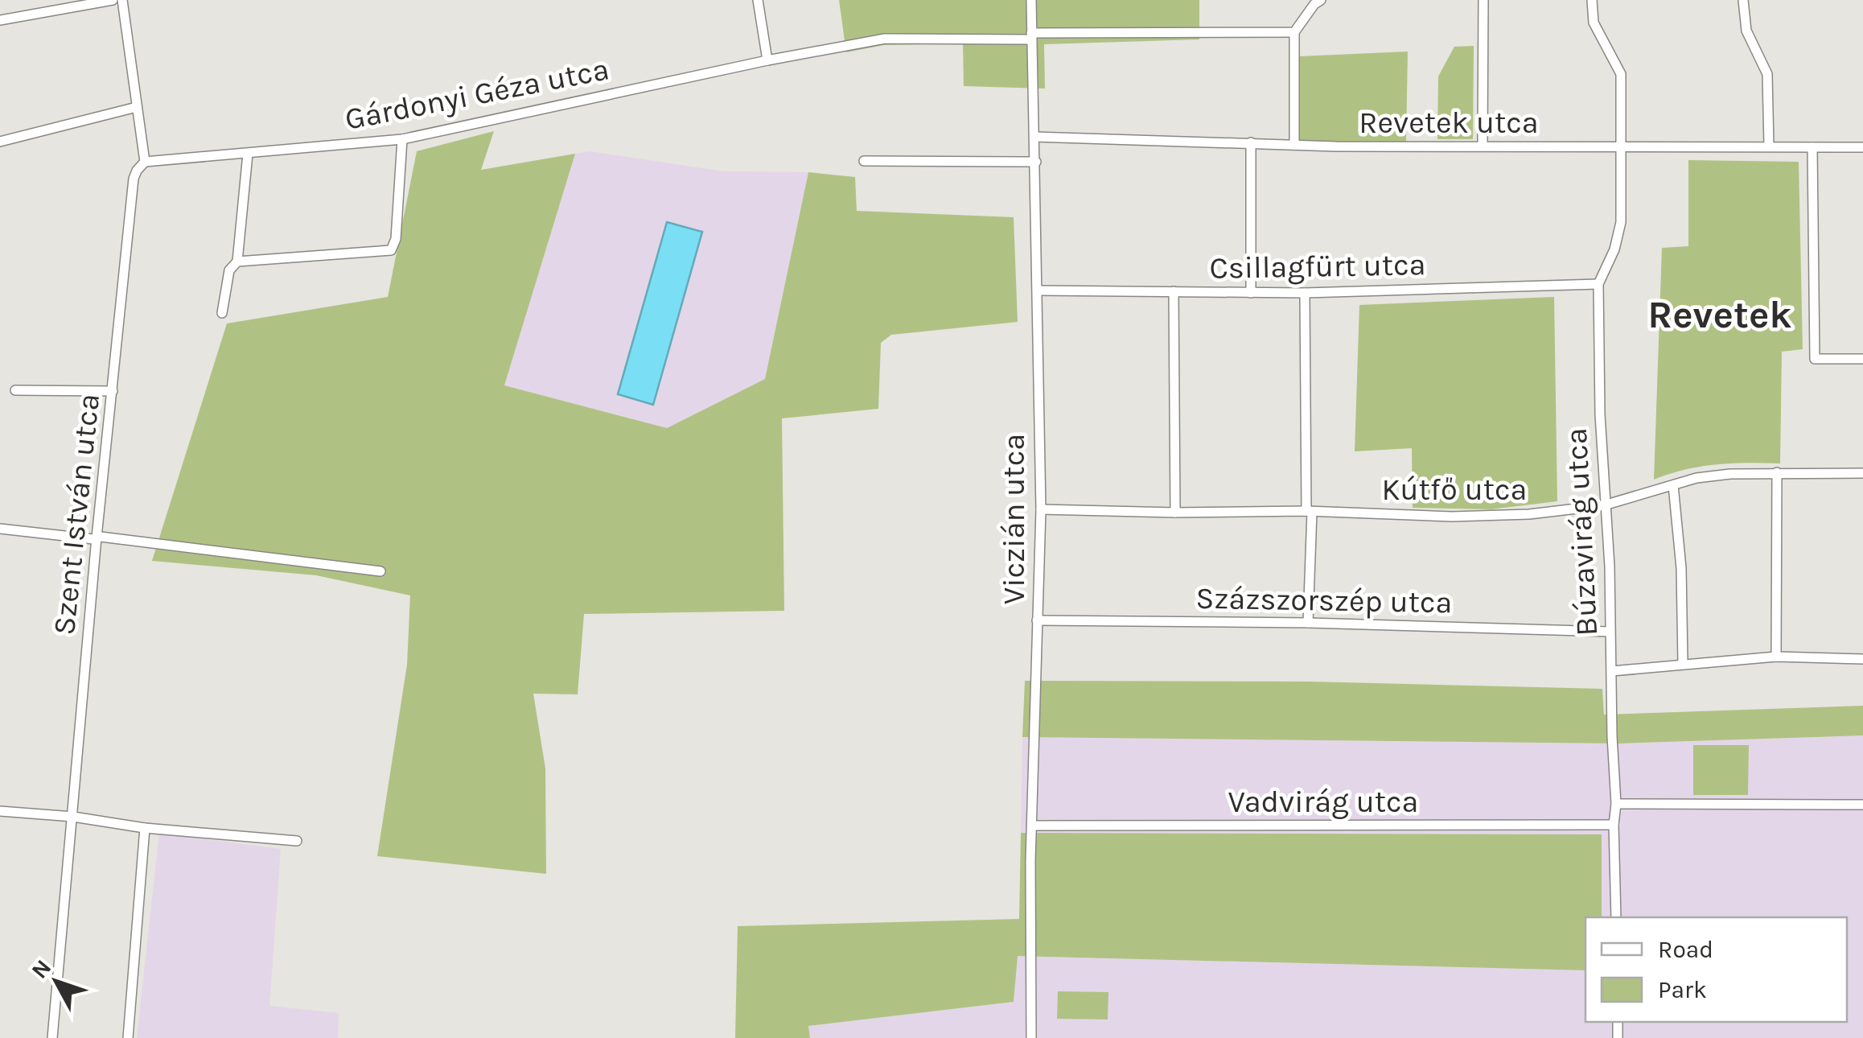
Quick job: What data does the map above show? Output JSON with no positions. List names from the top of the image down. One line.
{"streets":{"street":["Gárdonyi Géza utca","Revetek utca","Csillagfürt utca","Kútfő utca","Szent István utca","Viczián utca","Búzavirág utca","Százszorszép utca","Vadvirág utca"]},"crossings":[["Gárdonyi Géza utca","Szent István utca"],["Gárdonyi Géza utca","Viczián utca"],["Revetek utca","Viczián utca"],["Revetek utca","Búzavirág utca"],["Csillagfürt utca","Viczián utca"],["Csillagfürt utca","Búzavirág utca"],["Kútfő utca","Viczián utca"],["Kútfő utca","Búzavirág utca"],["Viczián utca","Százszorszép utca"],["Viczián utca","Vadvirág utca"],["Búzavirág utca","Százszorszép utca"],["Búzavirág utca","Vadvirág utca"]],"districts":["Revetek"],"legend":["Road","Park"],"north":"top left"}
